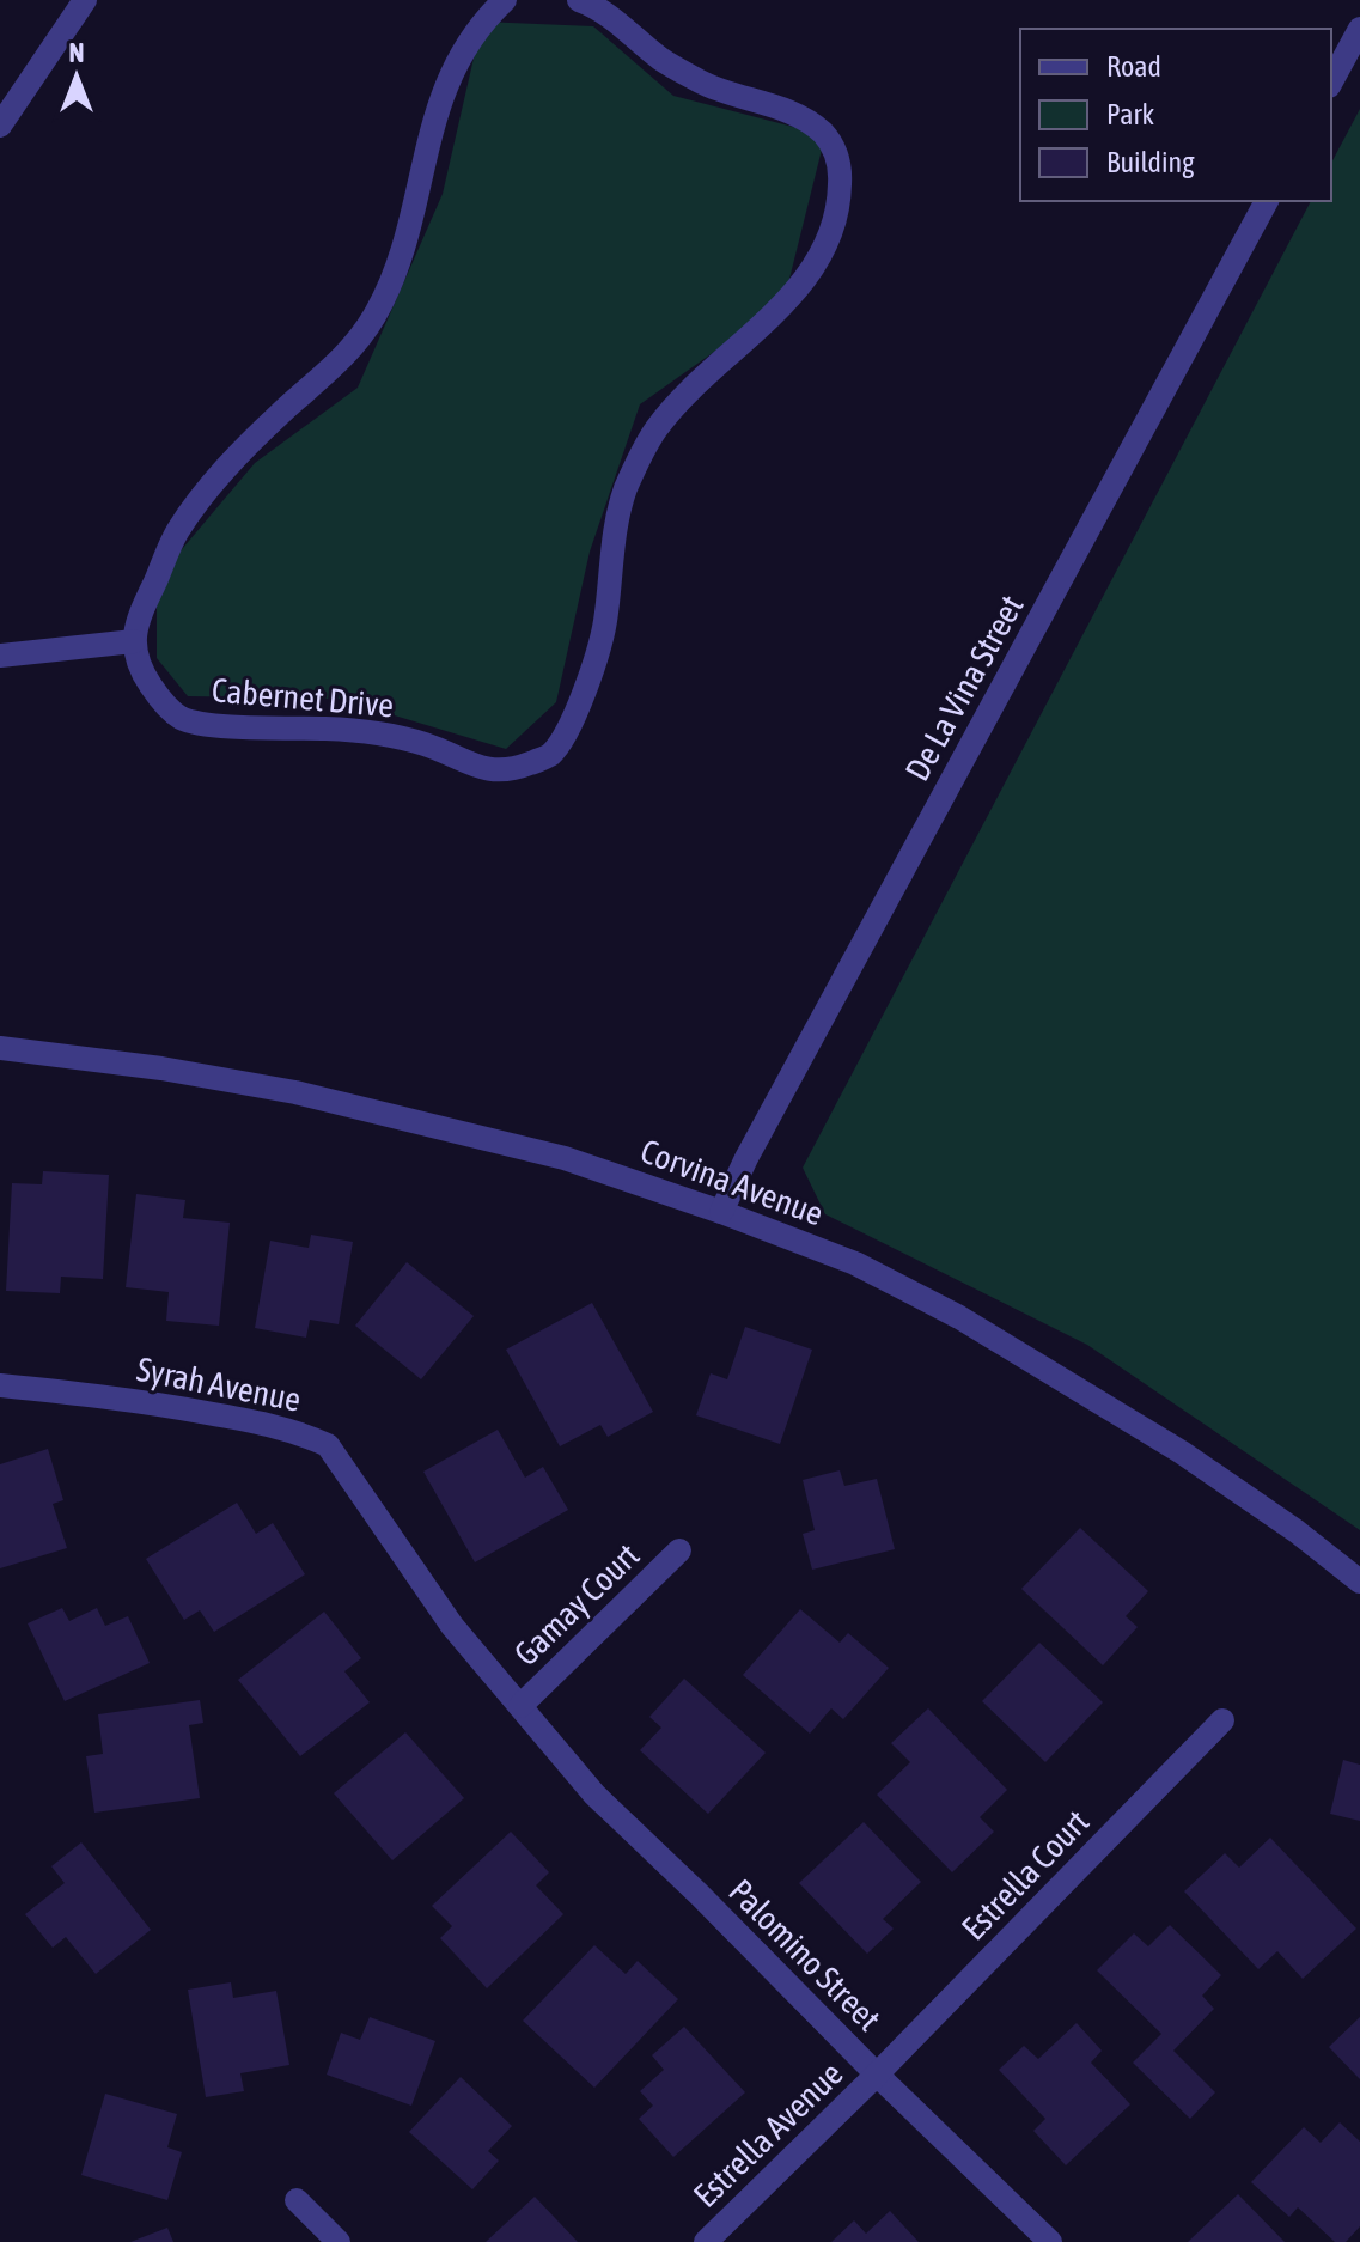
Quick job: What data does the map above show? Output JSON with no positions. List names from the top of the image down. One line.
{"streets":{"street":["De La Vina Street","Cabernet Drive","Corvina Avenue","Syrah Avenue","Gamay Court","Estrella Court","Palomino Street","Estrella Avenue"]},"crossings":[["De La Vina Street","Corvina Avenue"],["Syrah Avenue","Gamay Court"],["Syrah Avenue","Palomino Street"],["Gamay Court","Palomino Street"],["Estrella Court","Palomino Street"],["Estrella Court","Estrella Avenue"],["Palomino Street","Estrella Avenue"]],"legend":["Road","Park","Building"],"north":"top"}
